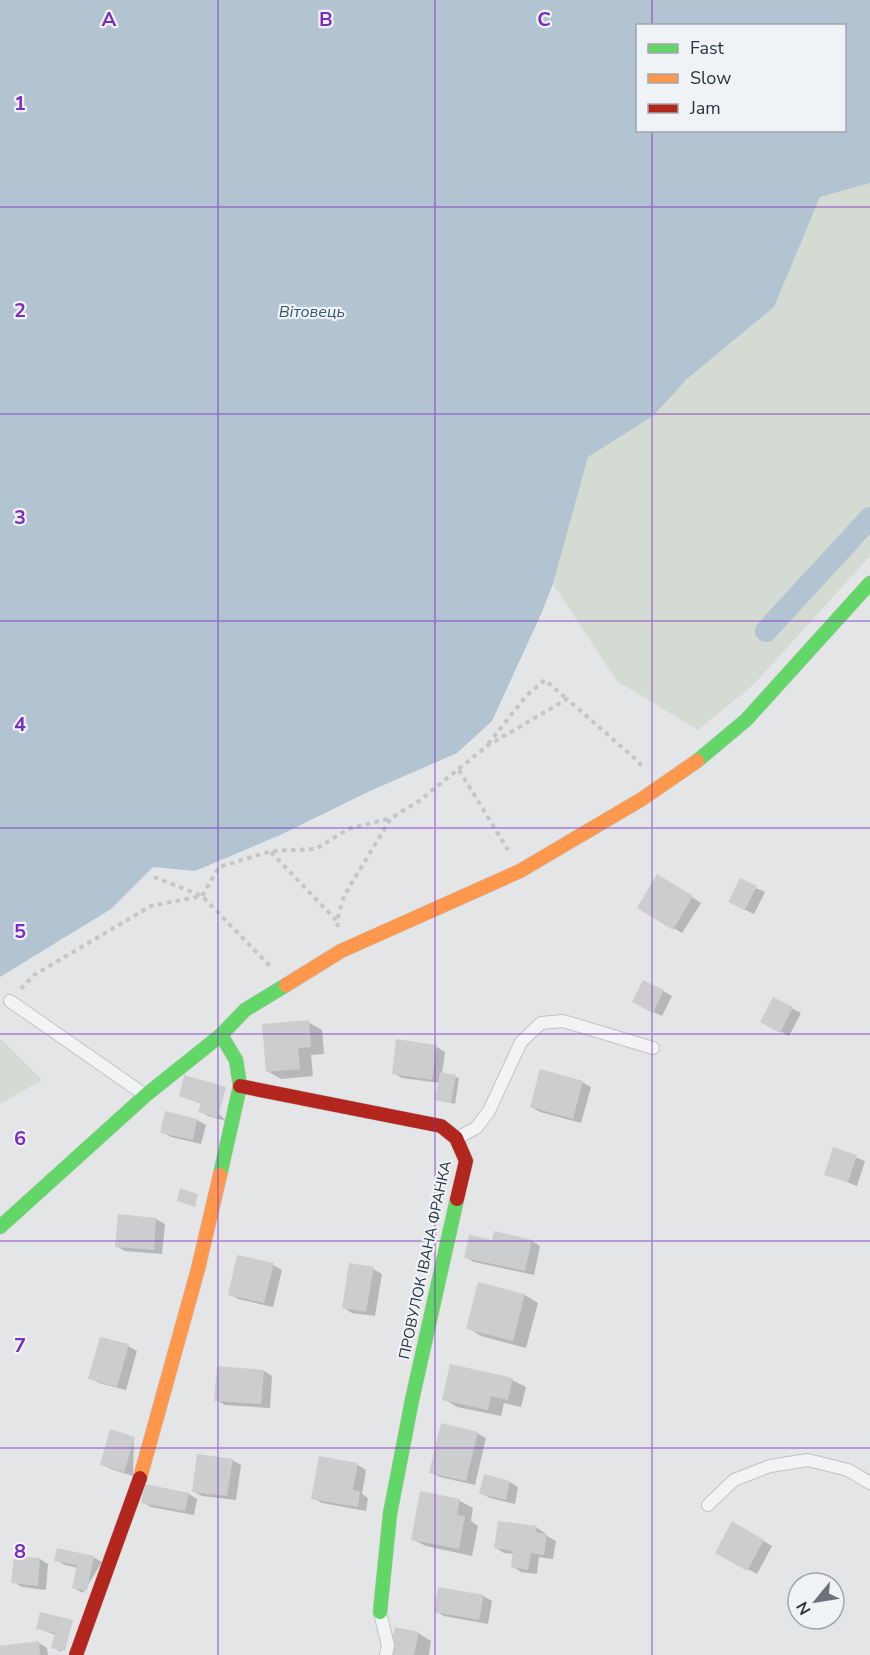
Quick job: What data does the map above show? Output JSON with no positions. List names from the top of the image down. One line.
{"streets":{"street":["ПРОВУЛОК ІВАНА ФРАНКА"]},"water":["Вітовець"],"legend":["Fast","Slow","Jam"],"north":"bottom left","grid":{"columns":["A","B","C"],"rows":["1","2","3","4","5","6","7","8"]}}
